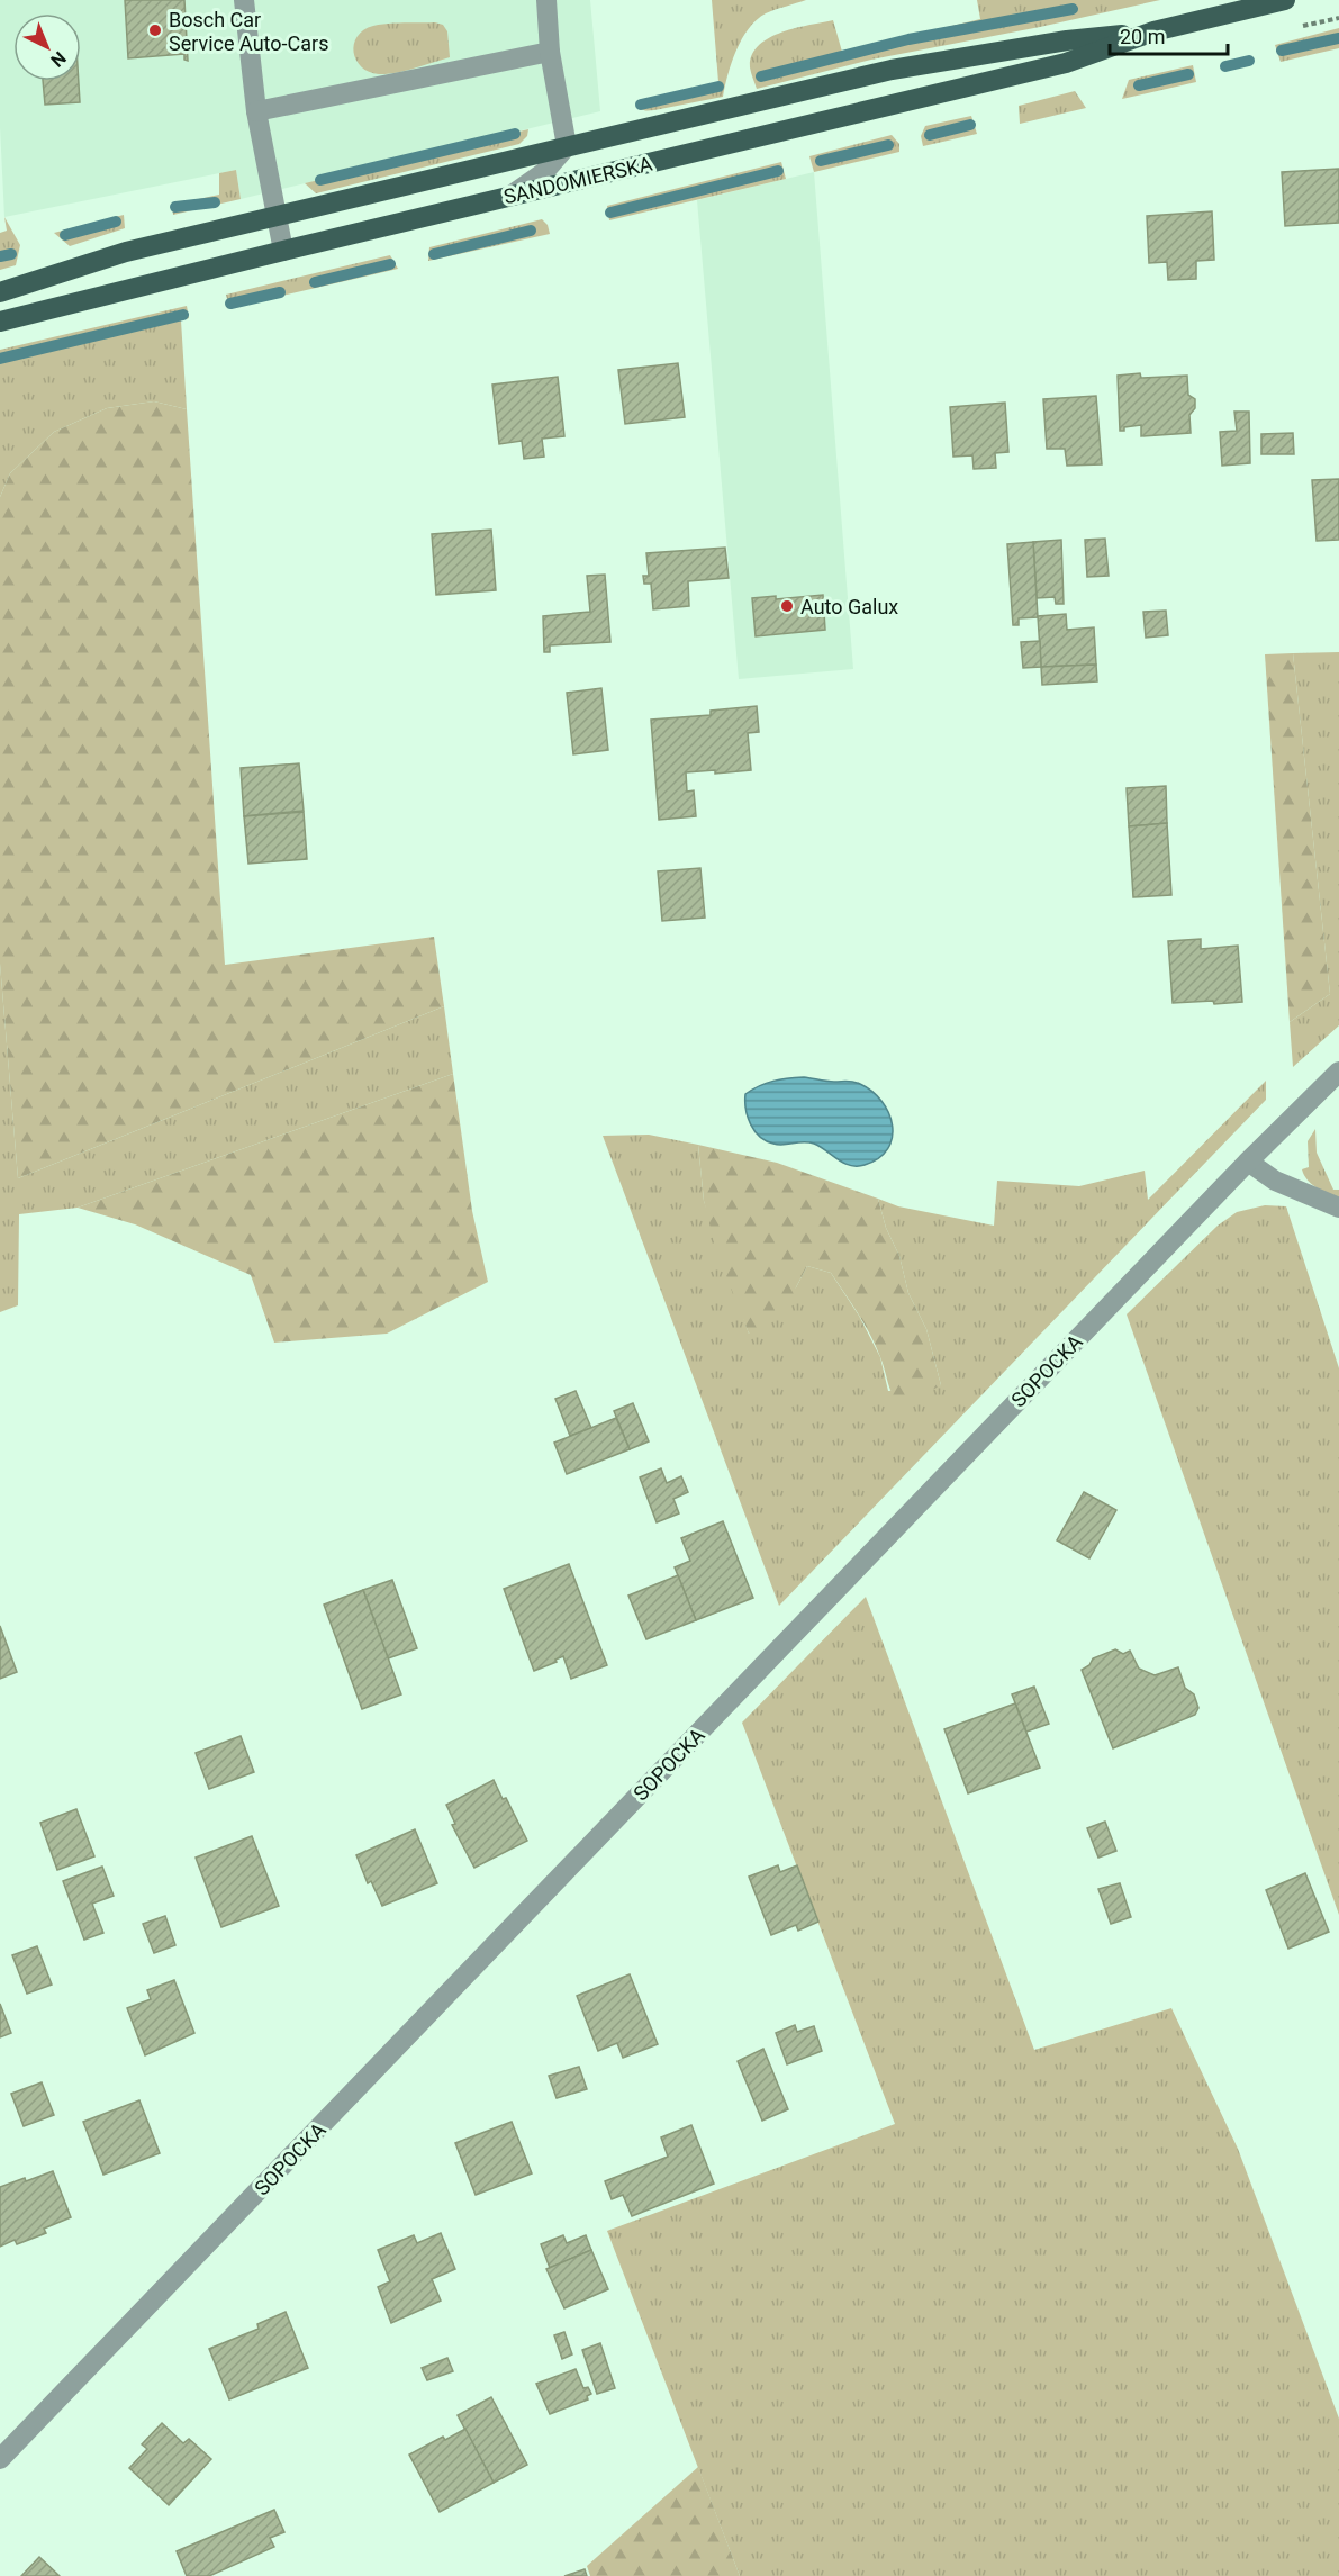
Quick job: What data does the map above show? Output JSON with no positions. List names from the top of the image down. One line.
{"streets":{"main road":["SANDOMIERSKA"],"street":["SOPOCKA"]},"places":["Bosch Car Service Auto-Cars","Auto Galux"],"scale_bar":"20 m","north":"bottom right"}
